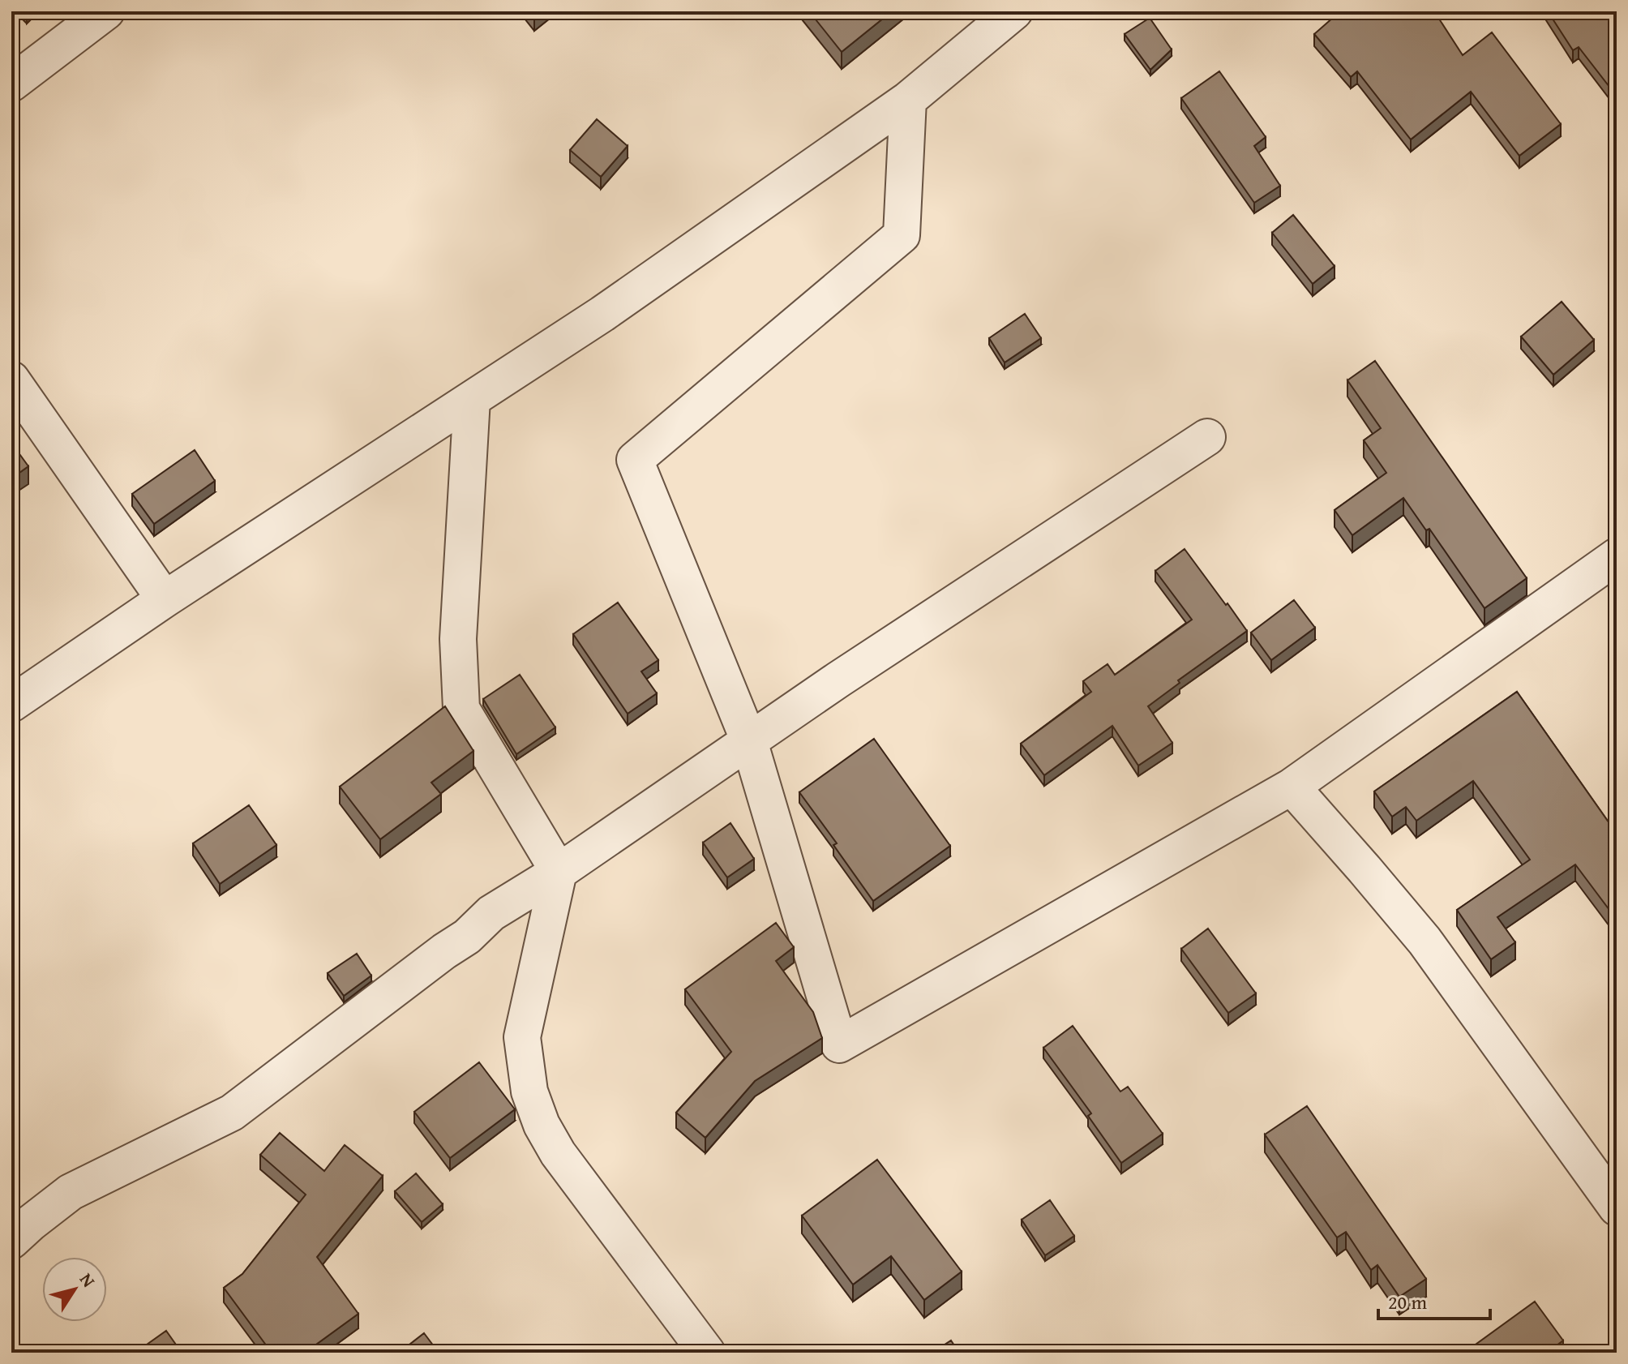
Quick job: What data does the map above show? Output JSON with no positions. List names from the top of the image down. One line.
{"scale_bar":"20 m","north":"top right"}
